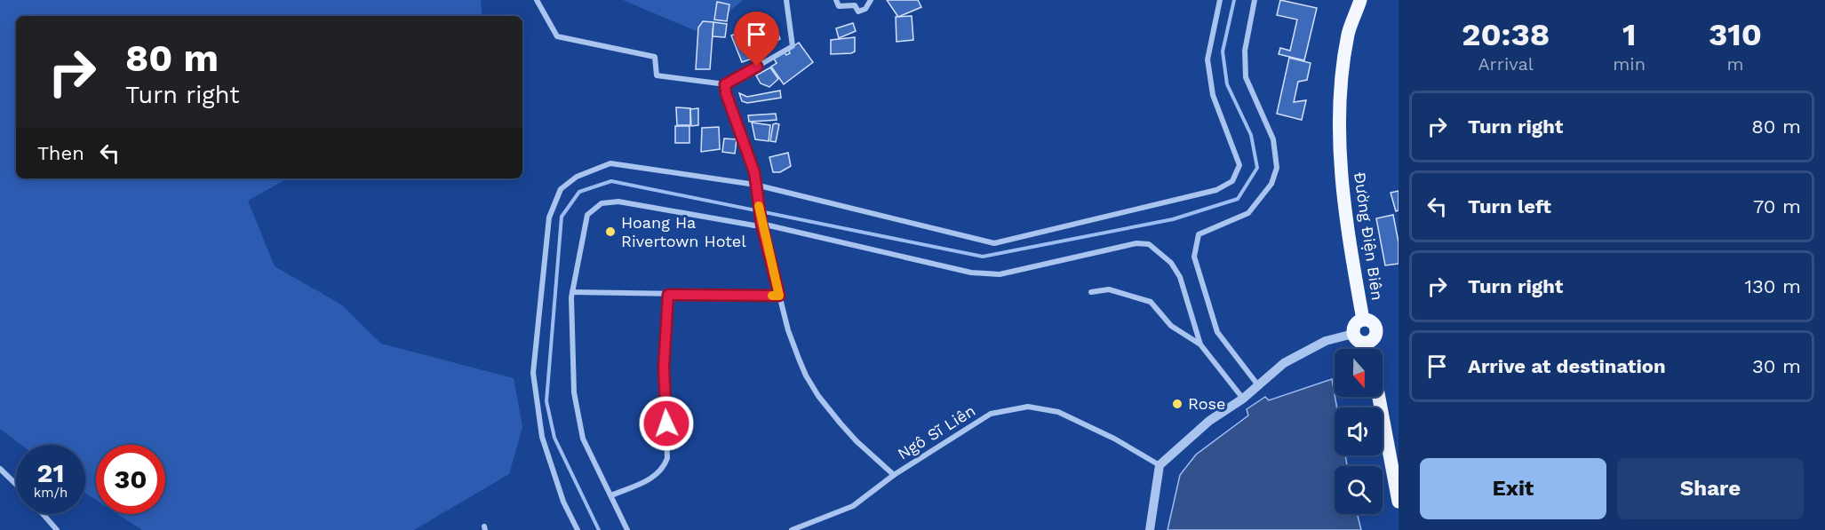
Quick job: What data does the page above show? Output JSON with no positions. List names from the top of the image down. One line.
{"streets":{"main road":["Đường Điện Biên"],"street":["Ngô Sĩ Liên"]},"places":["Hoang Ha Rivertown Hotel","Rose"],"north":"bottom","page":{"eta":["20:38","Arrival","1","min","310","m"],"turn":["80 m","Turn right"],"list":[{"name":"Turn right","value":"80 m"},{"name":"Turn left","value":"70 m"},{"name":"Turn right","value":"130 m"},{"name":"Arrive at destination","value":"30 m"}],"then":"Then","speed":"21 km/h","limit":"30","buttons":["Exit","Share"]}}
